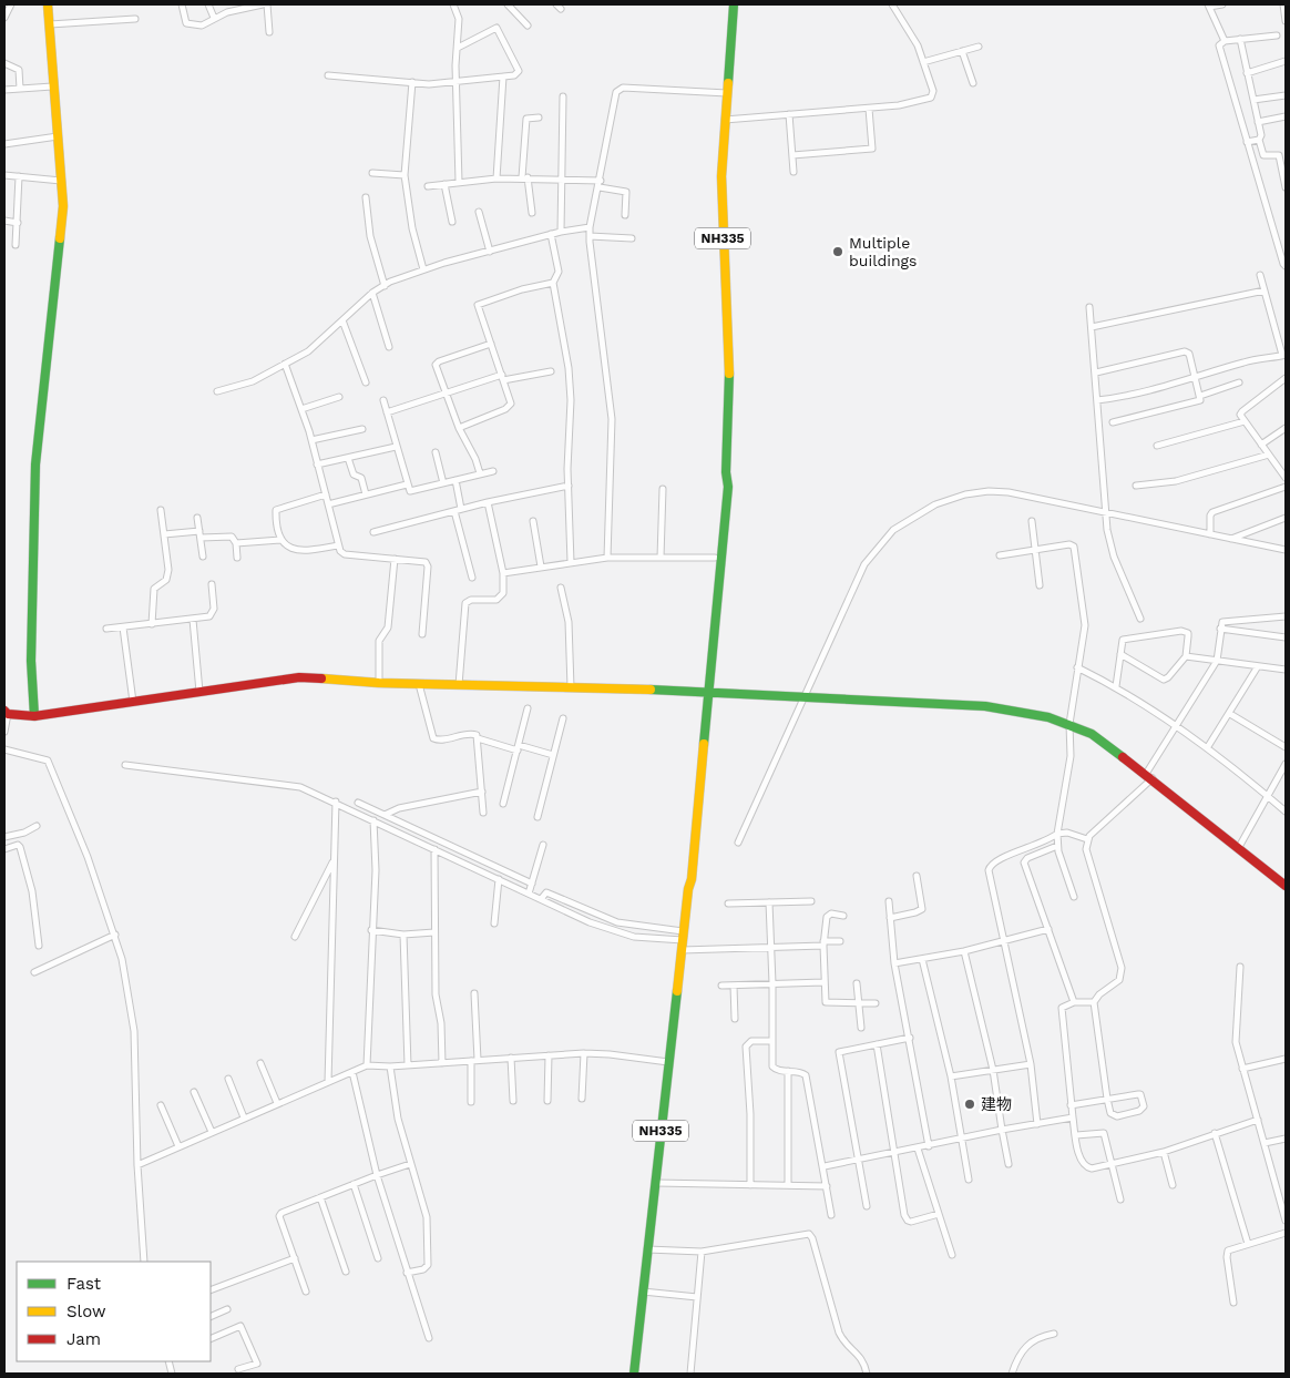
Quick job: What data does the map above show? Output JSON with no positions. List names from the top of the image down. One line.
{"streets":{"main road":["NH335"]},"places":["Multiple buildings","建物"],"legend":["Fast","Slow","Jam"]}
